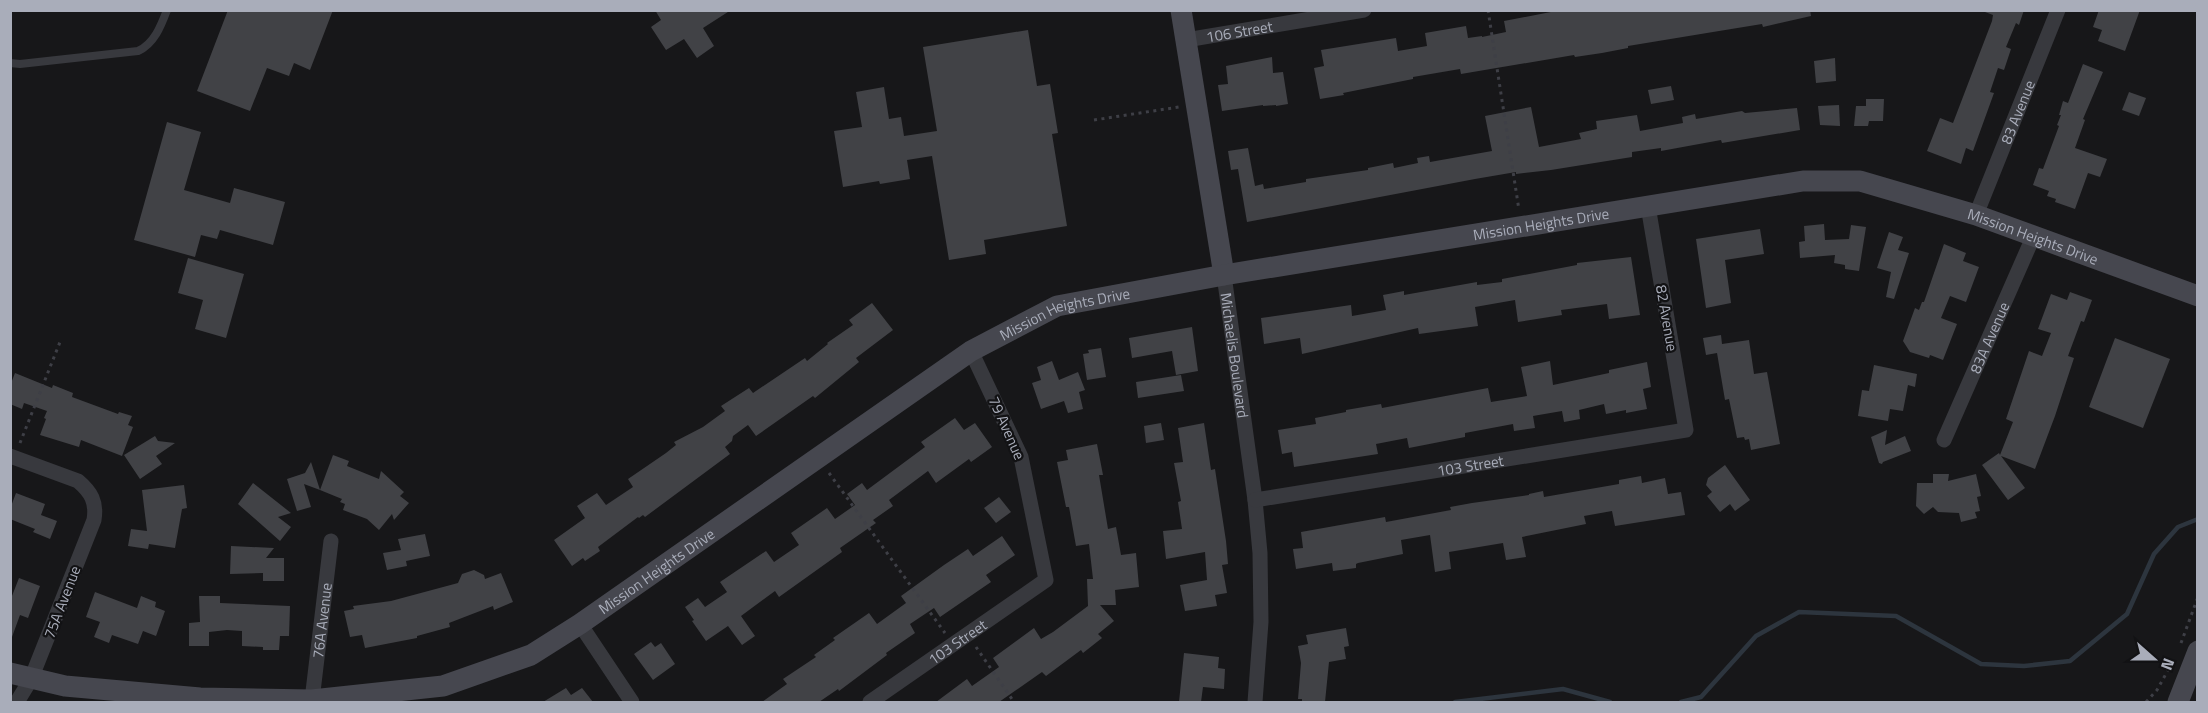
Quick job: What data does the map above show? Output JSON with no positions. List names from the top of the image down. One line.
{"streets":{"street":["106 Street","83 Avenue","Mission Heights Drive","82 Avenue","83A Avenue","Michaelis Boulevard","79 Avenue","103 Street","75A Avenue","76A Avenue"]},"crossings":[["106 Street","Michaelis Boulevard"],["83 Avenue","Mission Heights Drive"],["Mission Heights Drive","82 Avenue"],["Mission Heights Drive","83A Avenue"],["Mission Heights Drive","Michaelis Boulevard"],["Mission Heights Drive","79 Avenue"],["Mission Heights Drive","75A Avenue"],["Mission Heights Drive","76A Avenue"],["82 Avenue","103 Street"],["Michaelis Boulevard","103 Street"],["79 Avenue","103 Street"]],"north":"right"}
